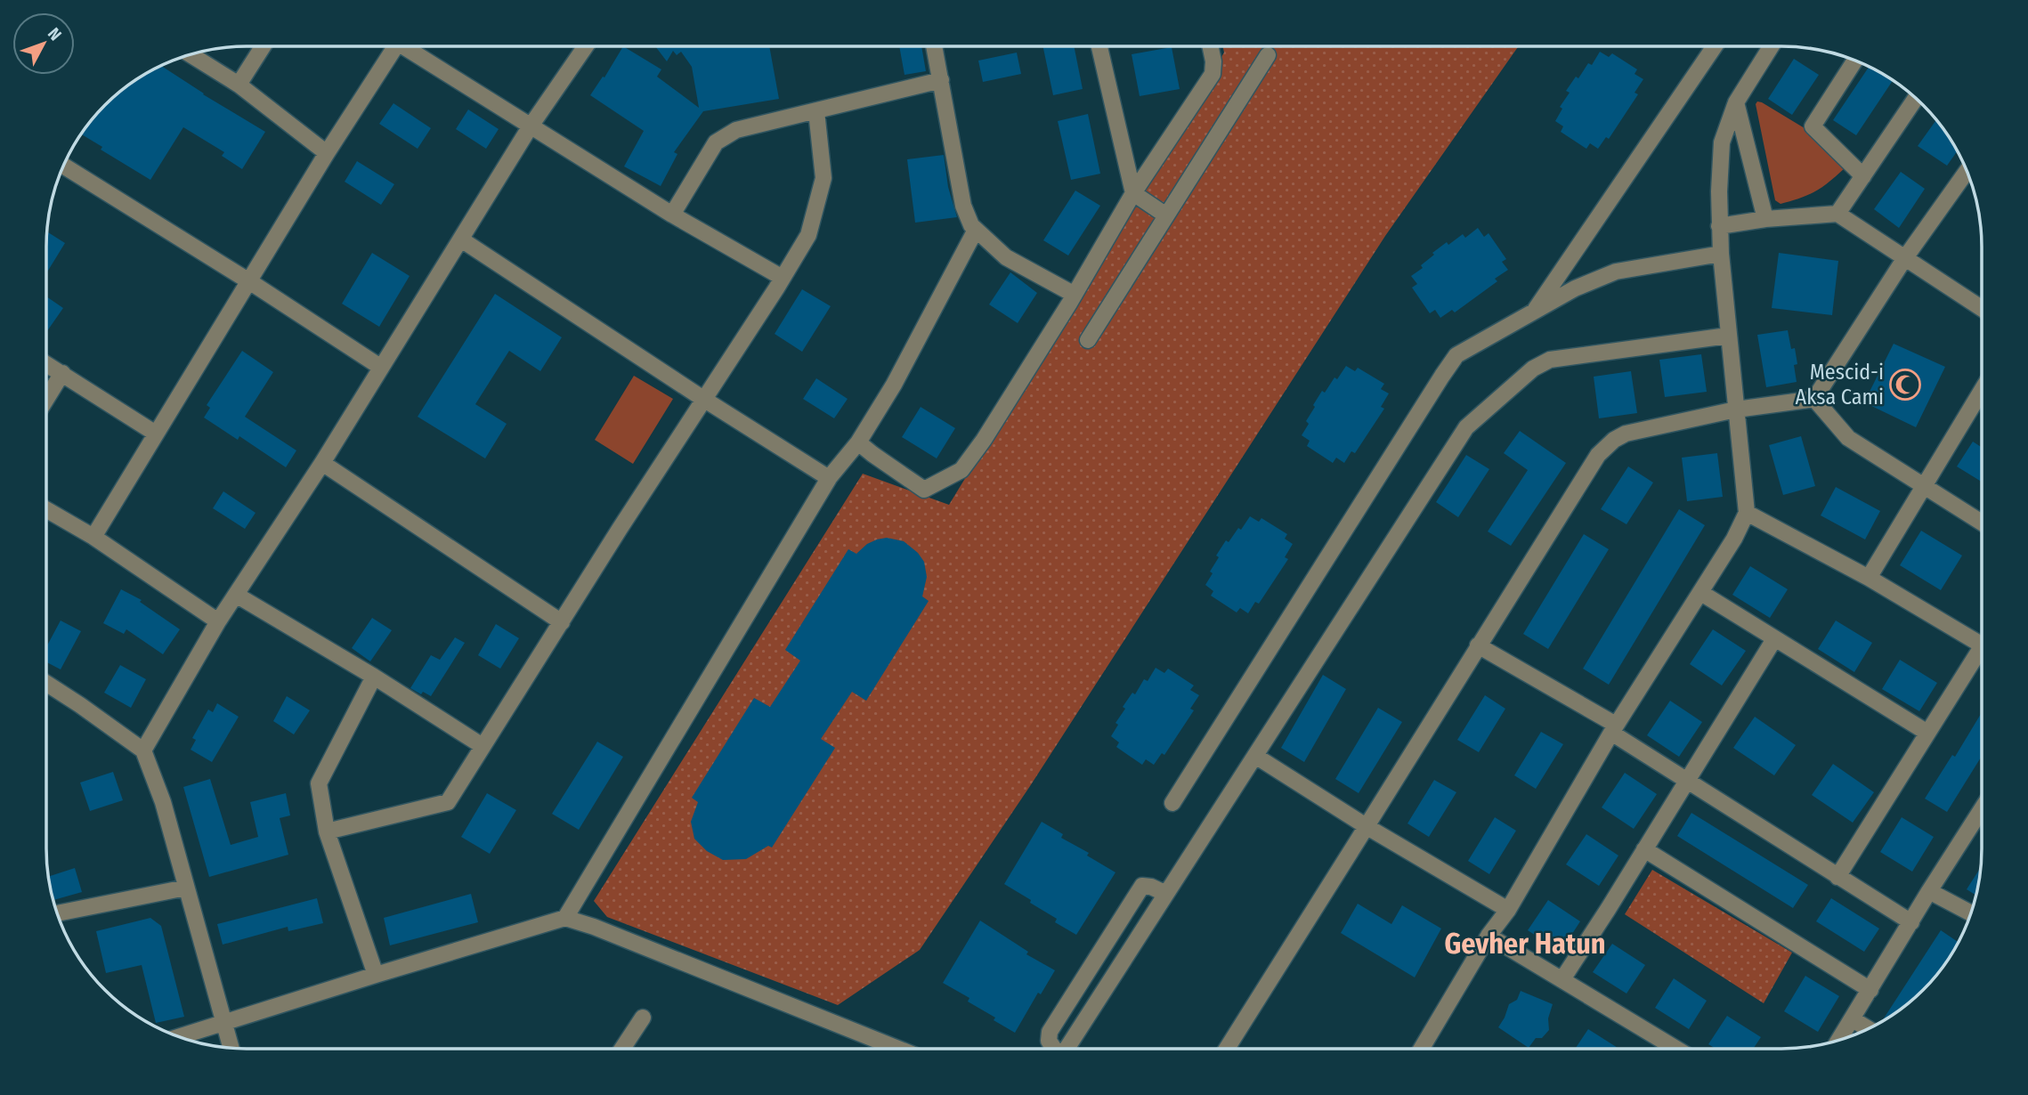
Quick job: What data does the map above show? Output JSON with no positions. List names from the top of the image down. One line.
{"districts":["Gevher Hatun"],"places":{"mosque":["Mescid-i Aksa Cami"]},"north":"top right"}
